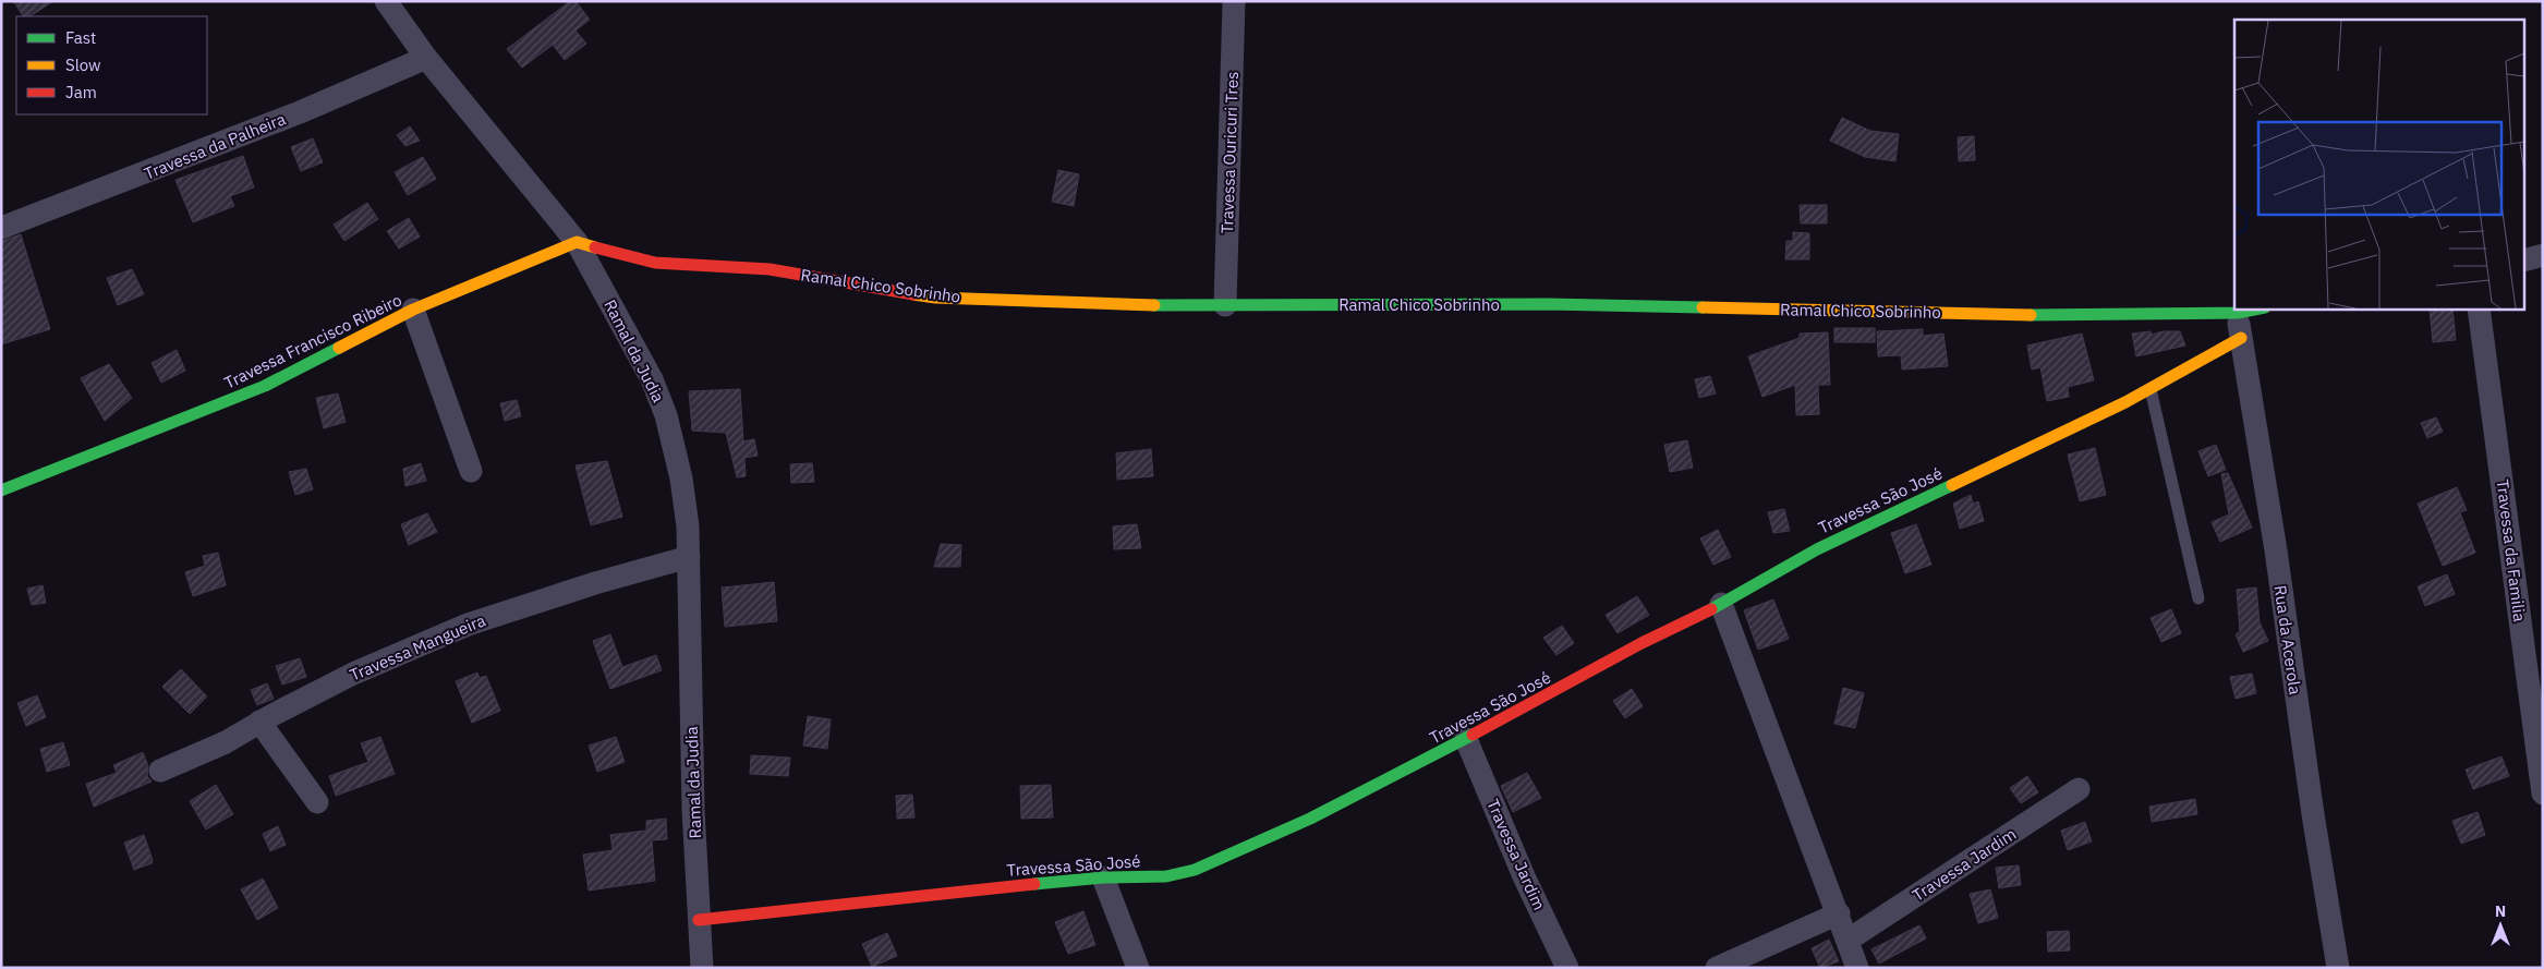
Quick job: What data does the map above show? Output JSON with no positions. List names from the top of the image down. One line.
{"streets":{"street":["Travessa da Palheira","Travessa Ouricuri Tres","Ramal Chico Sobrinho","Travessa Francisco Ribeiro","Ramal da Judia","Travessa São José","Travessa da Familia","Rua da Acerola","Travessa Mangueira","Travessa Jardim"]},"crossings":[["Travessa da Palheira","Ramal da Judia"],["Travessa Ouricuri Tres","Ramal Chico Sobrinho"],["Ramal Chico Sobrinho","Travessa Francisco Ribeiro"],["Ramal Chico Sobrinho","Ramal da Judia"],["Ramal Chico Sobrinho","Rua da Acerola"],["Travessa Francisco Ribeiro","Ramal da Judia"],["Ramal da Judia","Travessa São José"],["Ramal da Judia","Travessa Mangueira"],["Travessa São José","Rua da Acerola"],["Travessa São José","Travessa Jardim"]],"legend":["Fast","Slow","Jam"],"north":"top"}
